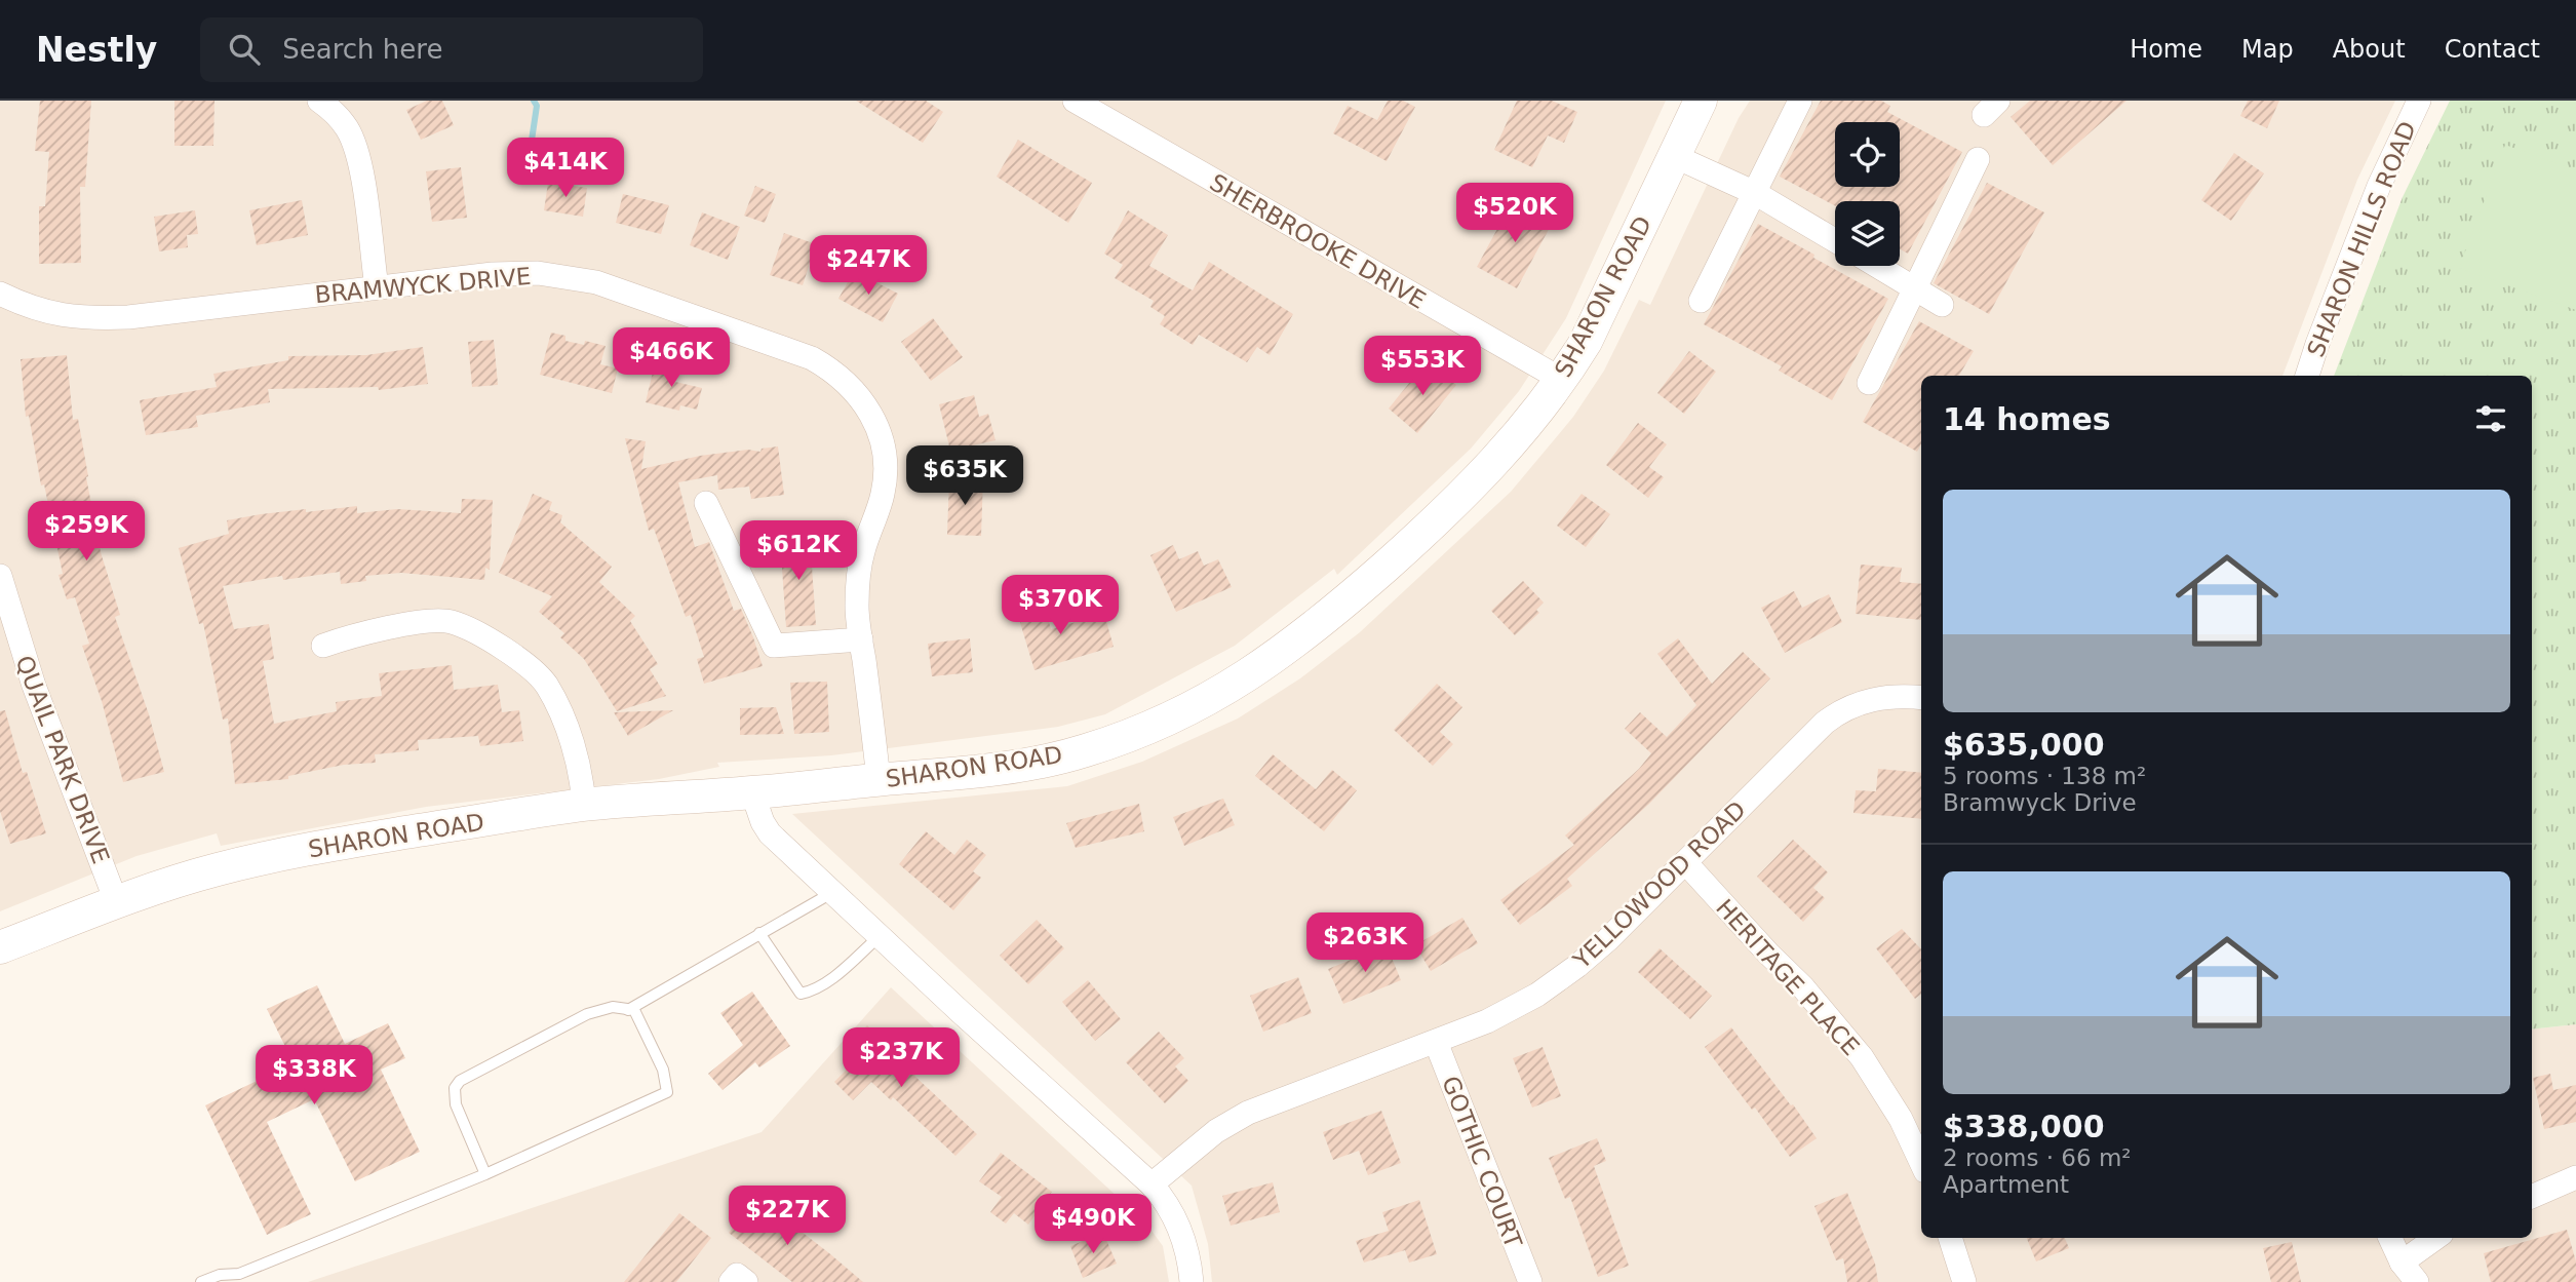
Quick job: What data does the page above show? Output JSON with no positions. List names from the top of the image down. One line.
{"streets":{"main road":["SHARON ROAD"],"street":["SHARON HILLS ROAD","SHERBROOKE DRIVE","BRAMWYCK DRIVE","QUAIL PARK DRIVE","YELLOWOOD ROAD","HERITAGE PLACE","GOTHIC COURT"]},"crossings":[["SHERBROOKE DRIVE","SHARON ROAD"],["BRAMWYCK DRIVE","SHARON ROAD"],["SHARON ROAD","QUAIL PARK DRIVE"],["YELLOWOOD ROAD","HERITAGE PLACE"],["YELLOWOOD ROAD","GOTHIC COURT"]],"page":{"header":"Nestly","search":"Search here","nav":["Home","Map","About","Contact"],"price":["$414K","$520K","$247K","$466K","$553K","$635K","$259K","$612K","$370K","$263K","$237K","$338K","$227K","$490K"],"heading":"14 homes","list":[{"name":"$635,000","note":"5 rooms · 138 m² · Bramwyck Drive"},{"name":"$338,000","note":"2 rooms · 66 m² · Apartment"}]}}
